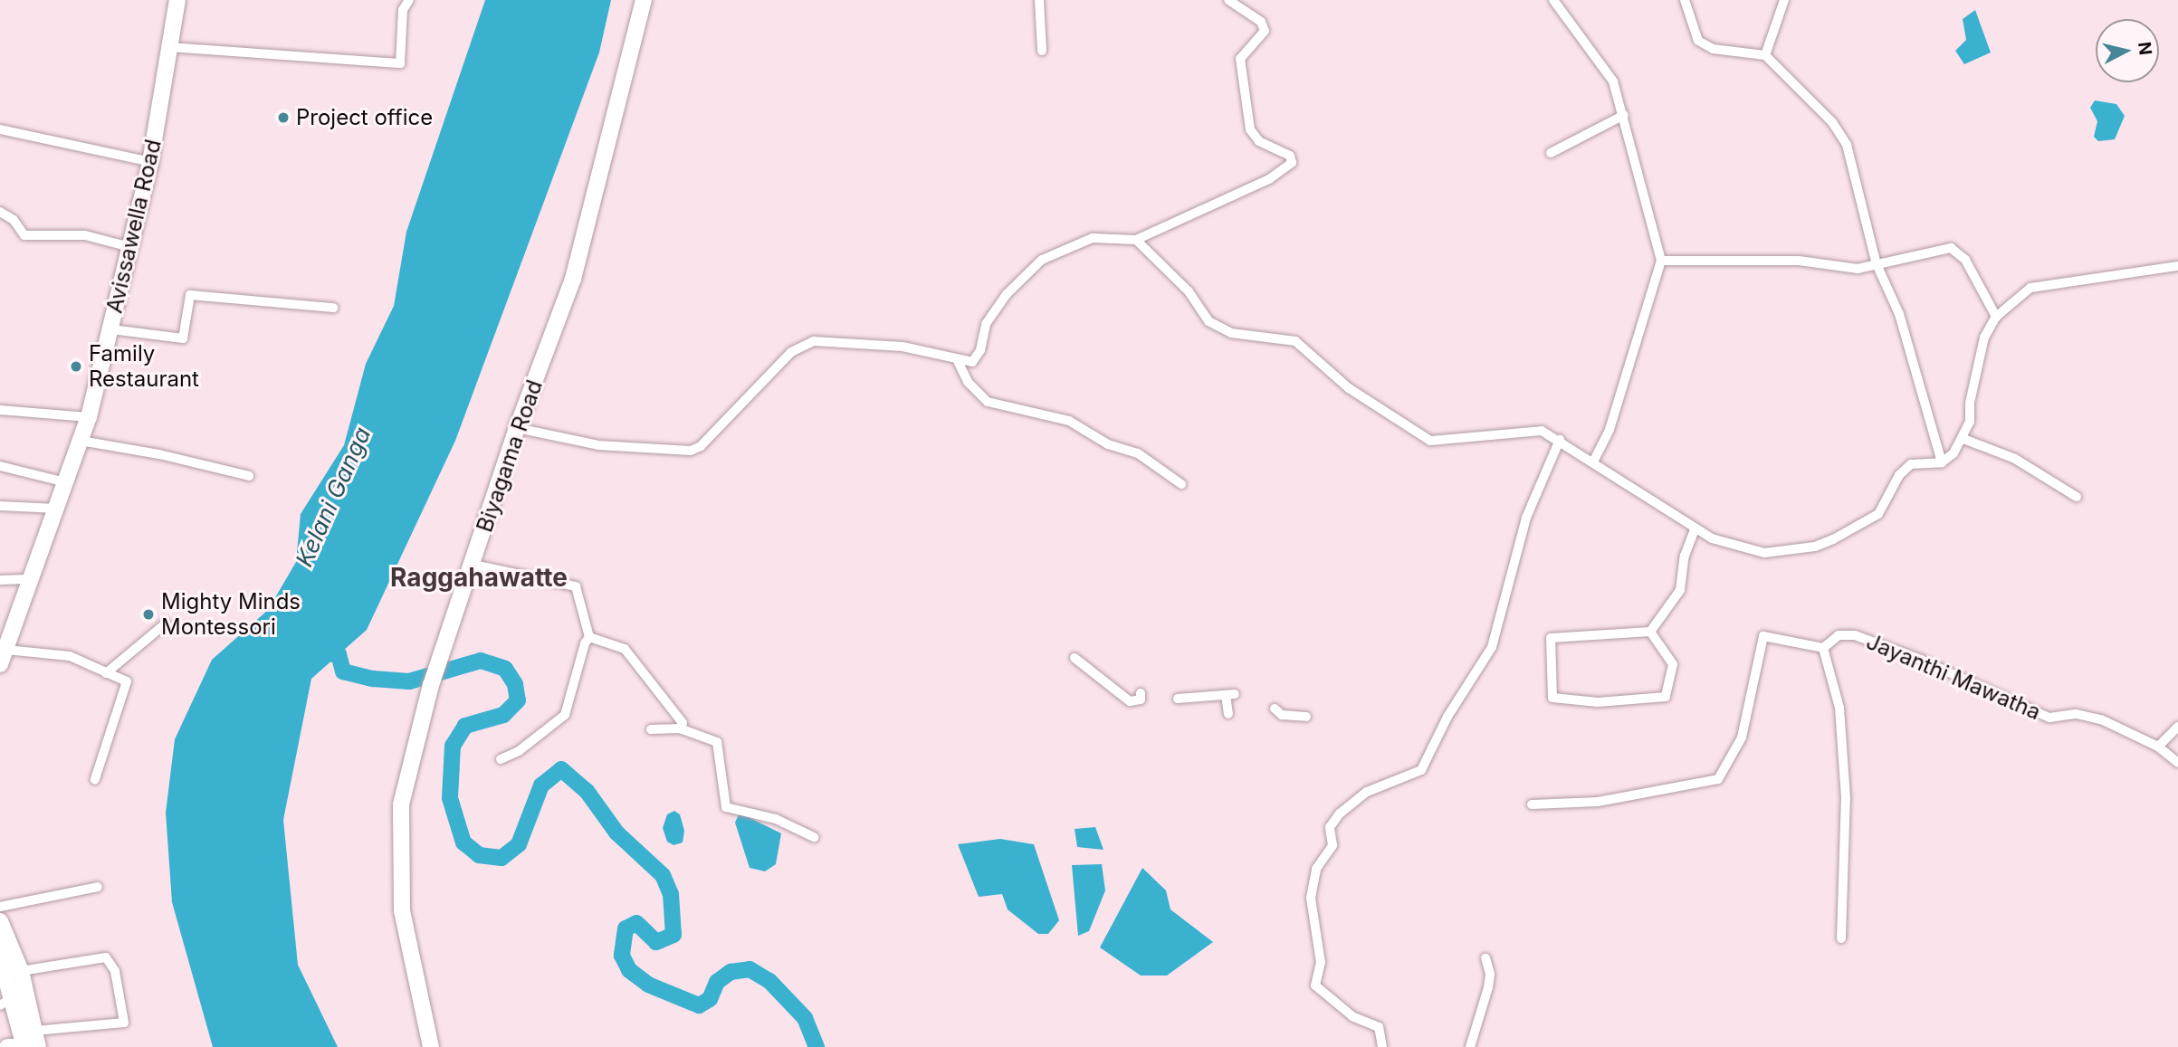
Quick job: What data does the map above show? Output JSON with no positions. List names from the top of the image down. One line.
{"streets":{"main road":["Avissawella Road","Biyagama Road"],"street":["Jayanthi Mawatha"]},"districts":["Raggahawatte"],"water":["Kelani Ganga"],"places":["Project office","Family Restaurant","Mighty Minds Montessori"],"north":"right"}
